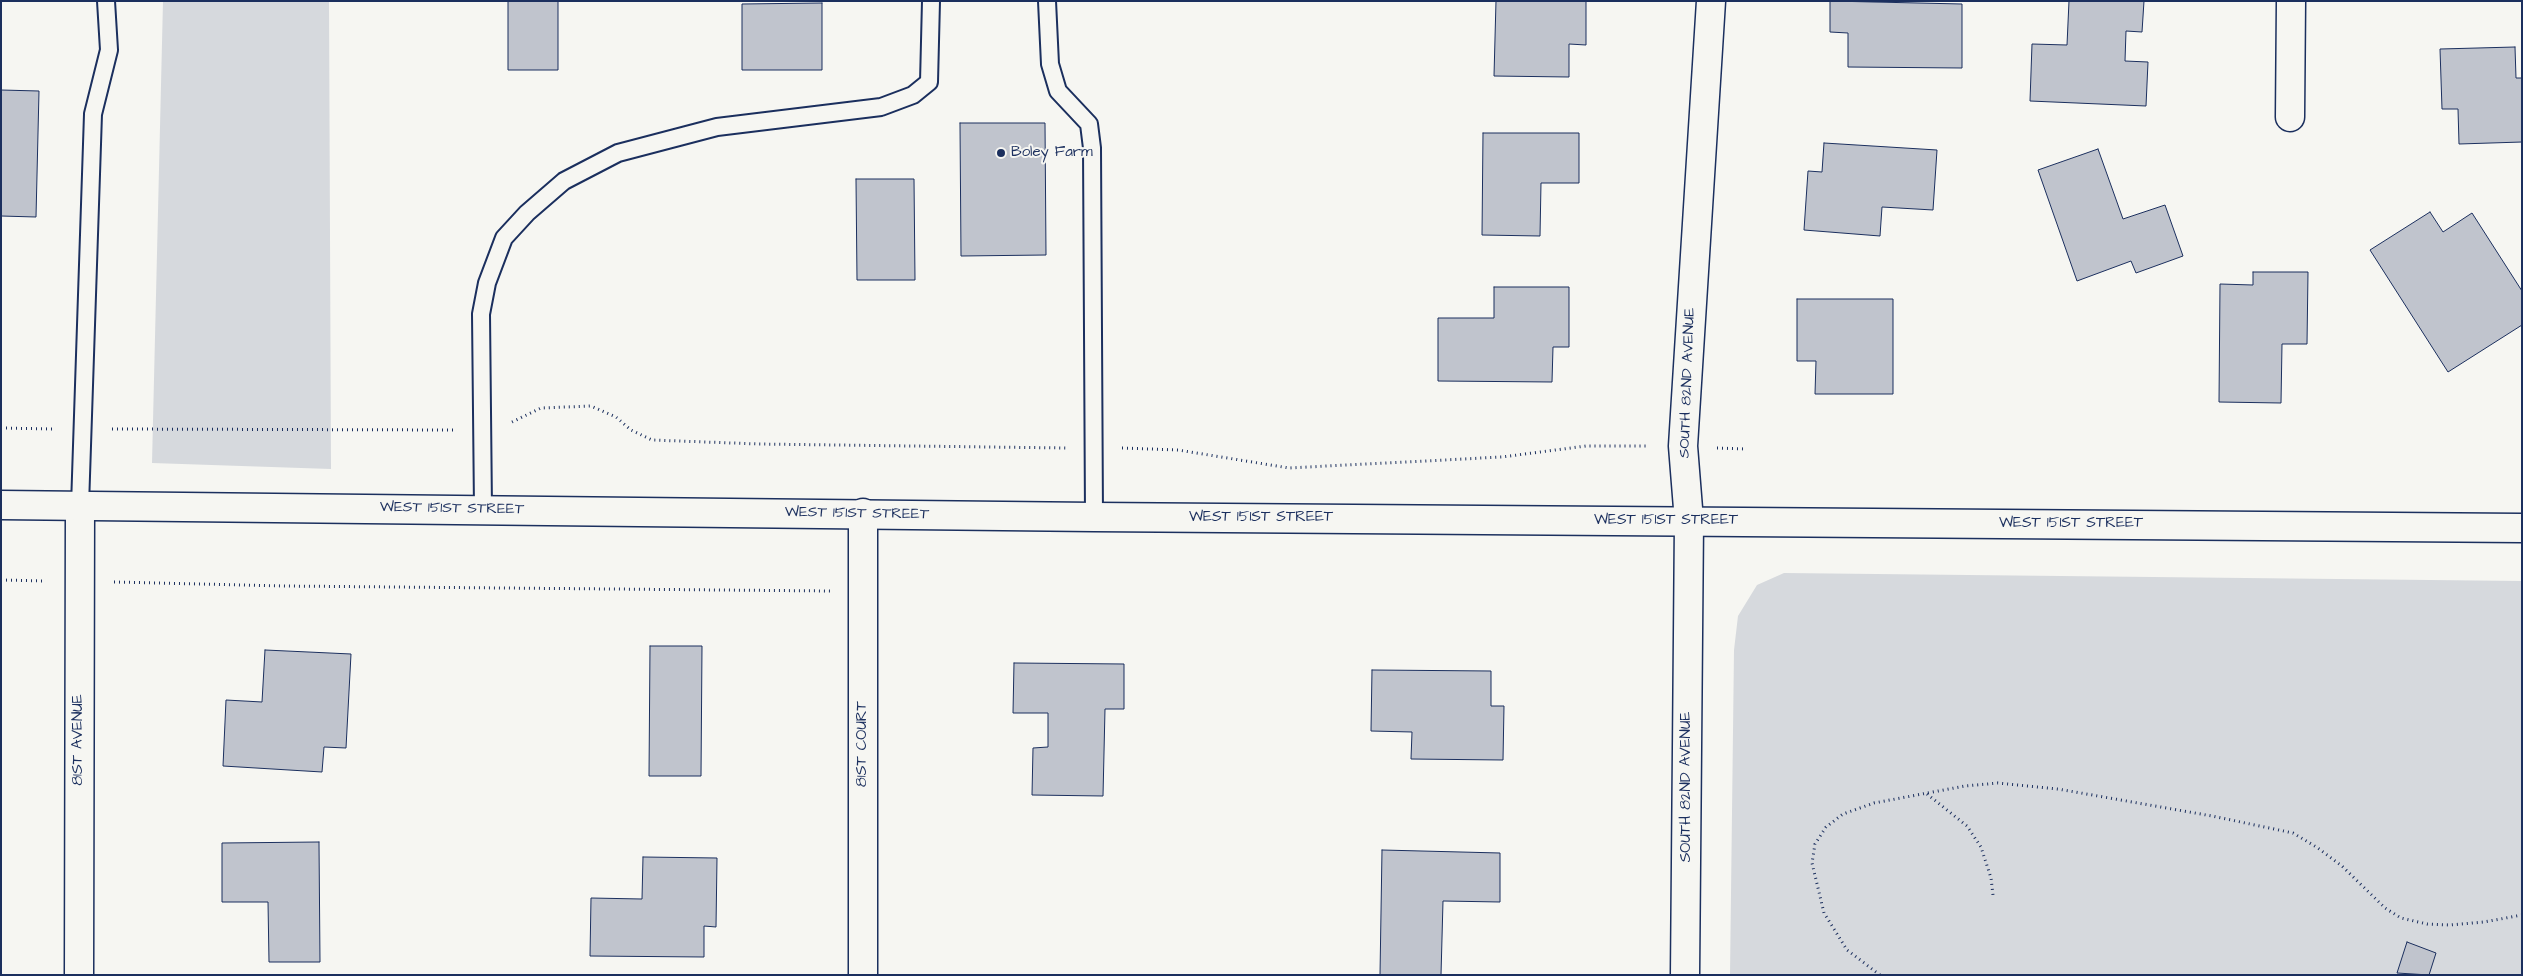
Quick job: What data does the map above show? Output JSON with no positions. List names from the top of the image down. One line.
{"streets":{"street":["SOUTH 82ND AVENUE","WEST 151ST STREET","81ST AVENUE","81ST COURT"]},"crossings":[["SOUTH 82ND AVENUE","WEST 151ST STREET"],["WEST 151ST STREET","81ST AVENUE"],["WEST 151ST STREET","81ST COURT"]],"places":["Boley Farm"]}
